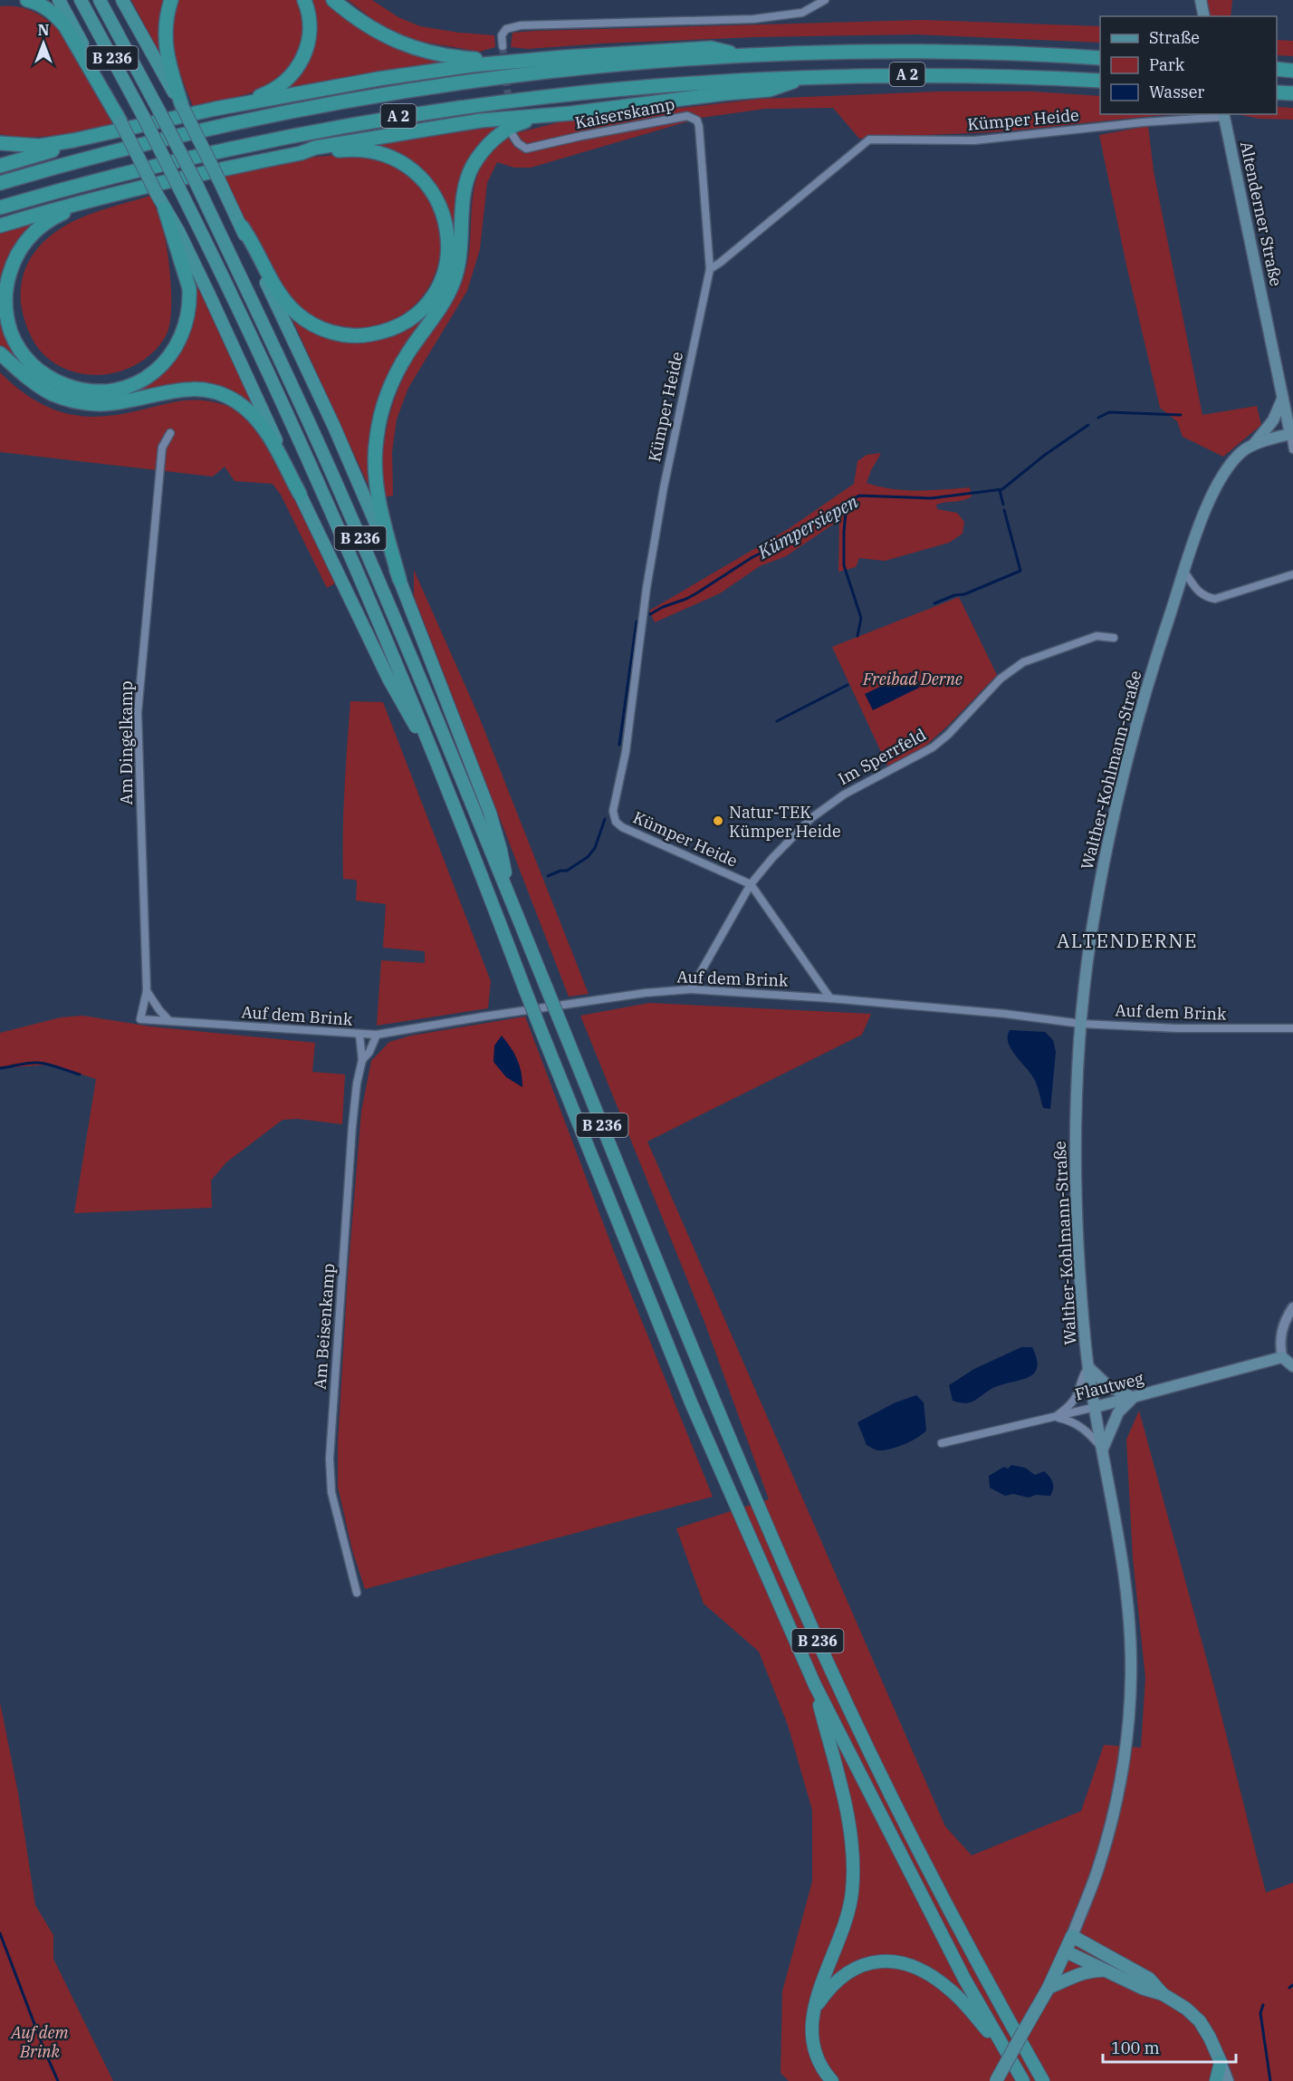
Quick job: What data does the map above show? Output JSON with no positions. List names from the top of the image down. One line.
{"streets":{"highway":["B 236","A 2"],"main road":["Altenderner Straße","Walther-Kohlmann-Straße","Flautweg"],"street":["Kaiserskamp","Kümper Heide","Am Dingelkamp","Im Sperrfeld","Auf dem Brink","Am Beisenkamp"]},"crossings":[["Kaiserskamp","Kümper Heide"],["Kümper Heide","Altenderner Straße"],["Kümper Heide","Im Sperrfeld"],["Kümper Heide","Auf dem Brink"],["Altenderner Straße","Walther-Kohlmann-Straße"],["Am Dingelkamp","Auf dem Brink"],["Im Sperrfeld","Auf dem Brink"],["Walther-Kohlmann-Straße","Auf dem Brink"],["Walther-Kohlmann-Straße","Flautweg"],["Auf dem Brink","Am Beisenkamp"]],"districts":["ALTENDERNE"],"water":["Kümpersiepen"],"parks":["Freibad Derne","Auf dem Brink"],"places":["Natur-TEK Kümper Heide"],"legend":["Straße","Park","Wasser"],"scale_bar":"100 m","north":"top"}
